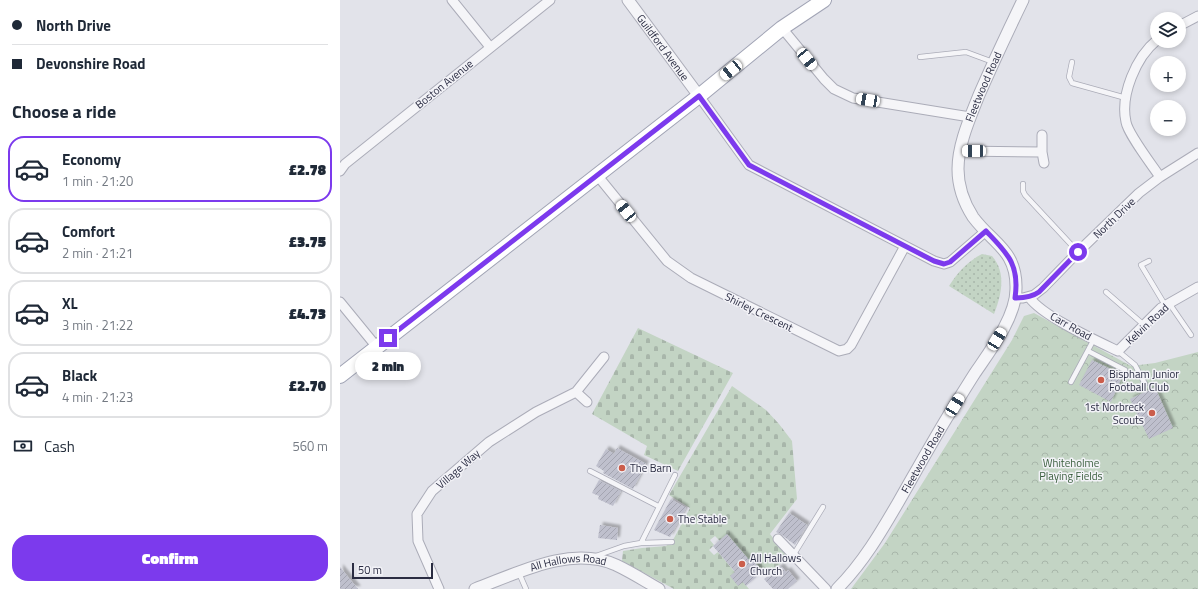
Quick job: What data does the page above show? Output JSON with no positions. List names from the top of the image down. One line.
{"streets":{"street":["Guildford Avenue","Boston Avenue","Fleetwood Road","North Drive","Shirley Crescent","Kelvin Road","Carr Road","Village Way","All Hallows Road"]},"crossings":[["Guildford Avenue","Fleetwood Road"],["Guildford Avenue","Shirley Crescent"],["North Drive","Carr Road"],["Kelvin Road","Carr Road"]],"parks":["Whiteholme Playing Fields"],"places":["Bispham Junior Football Club","1st Norbreck Scouts","The Barn","The Stable","All Hallows Church"],"scale_bar":"50 m","page":{"banner":["North Drive","Devonshire Road"],"map_buttons":["+","−"],"heading":"Choose a ride","list":[{"name":"Economy","note":"1 min · 21:20","value":"£2.78"},{"name":"Comfort","note":"2 min · 21:21","value":"£3.75"},{"name":"XL","note":"3 min · 21:22","value":"£4.73"},{"name":"Black","note":"4 min · 21:23","value":"£2.70"}],"bubble":"2 min","pay":["Cash","560 m"],"buttons":"Confirm","scale":"50 m"}}
